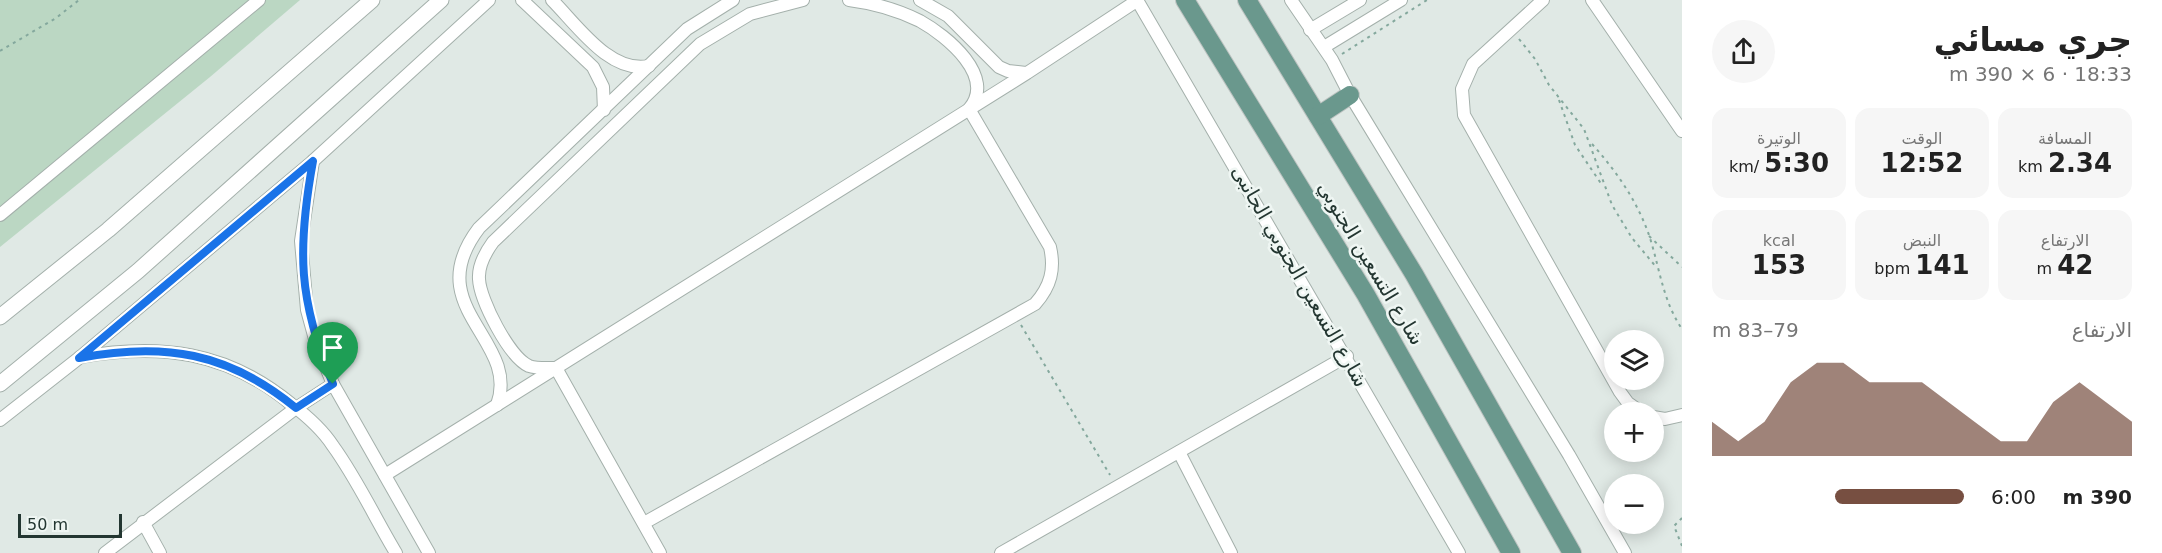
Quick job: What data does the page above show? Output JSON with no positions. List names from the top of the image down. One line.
{"streets":{"main road":["شارع التسعين الجنوبي"],"street":["شارع التسعين الجنوبي الجانبى"]},"scale_bar":"50 m","page":{"heading":["جري مسائي","18:33 · 6 × 390 m"],"stats":[["المسافة","2.34 km"],["الوقت","12:52"],["الوتيرة","5:30 /km"],["الارتفاع","42 m"],["النبض","141 bpm"],["kcal","153"]],"chart":["الارتفاع","79–83 m"],"map_buttons":["+","−"],"list":[{"name":"390 m","note":"6:00"}],"scale":"50 m"}}
